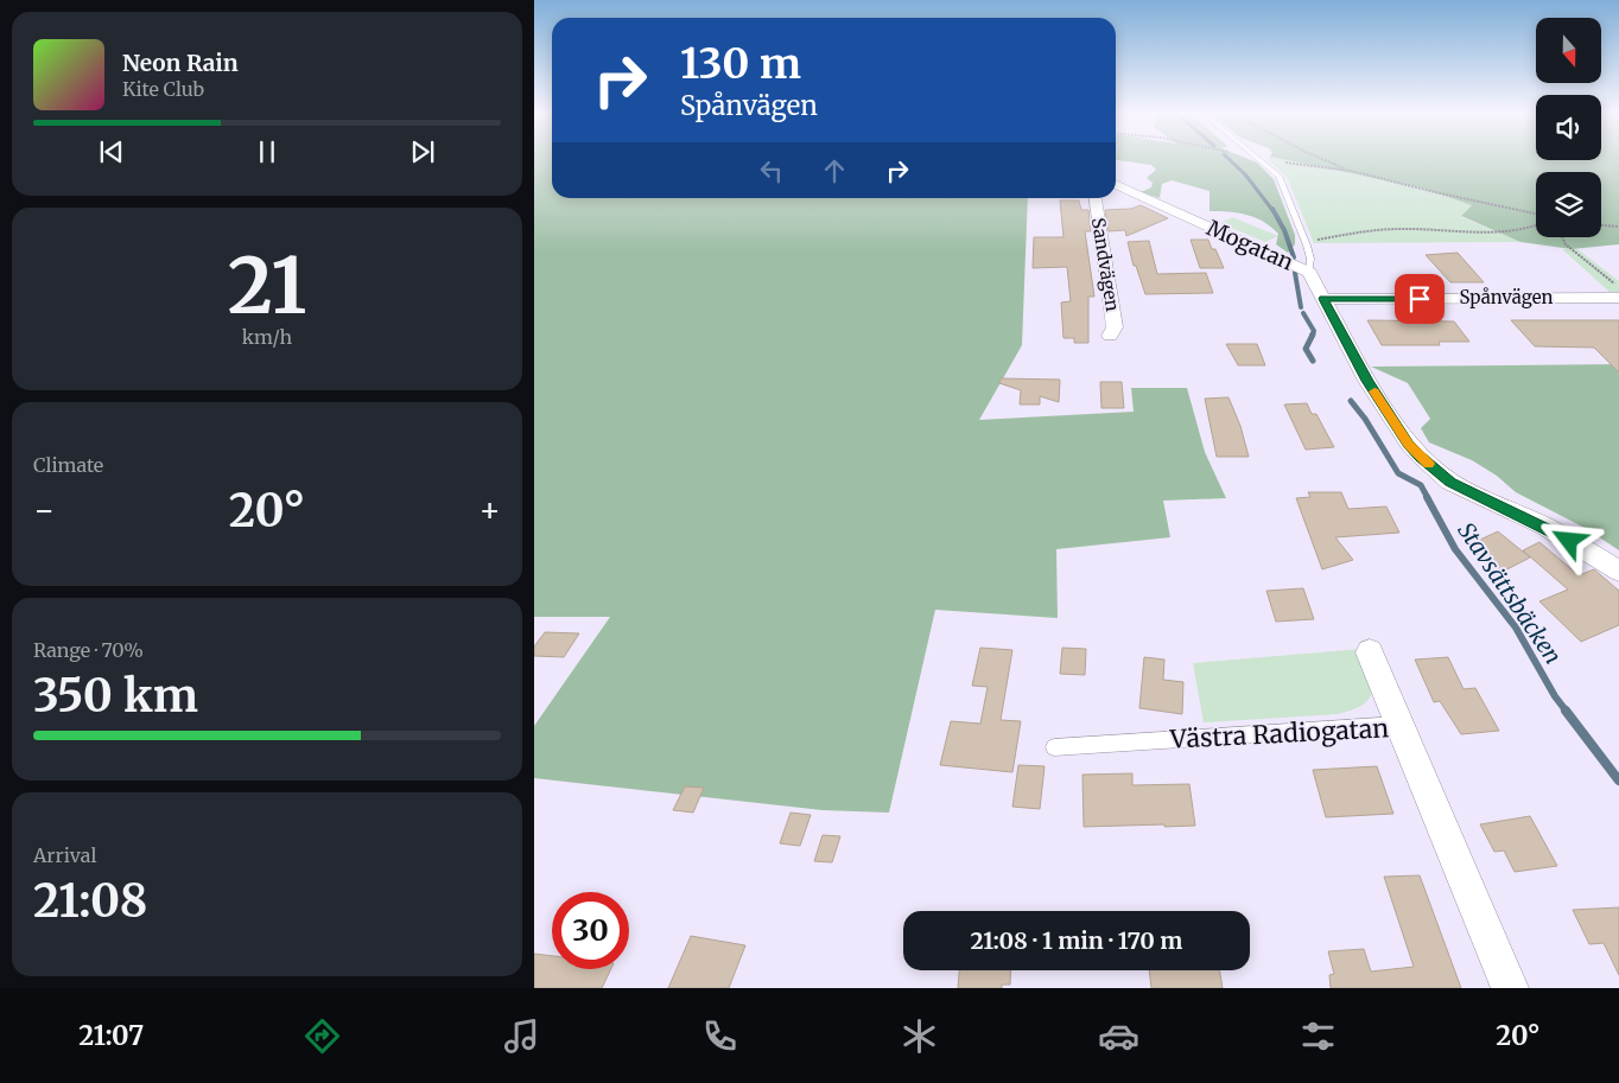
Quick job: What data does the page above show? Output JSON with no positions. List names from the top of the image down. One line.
{"streets":{"street":["Mogatan","Sandvägen","Spånvägen","Västra Radiogatan"]},"crossings":[["Mogatan","Spånvägen"]],"water":["Stavsättsbäcken"],"north":"bottom","page":{"turn":["130 m","Spånvägen"],"song":["Neon Rain","Kite Club"],"tile":[["21","km/h"],"Climate",["Range · 70%","350 km"],["Arrival","21:08"]],"heat":["−","20°","+"],"limit":"30","trip":"21:08 · 1 min · 170 m","tabs":["21:07","20°"]}}
